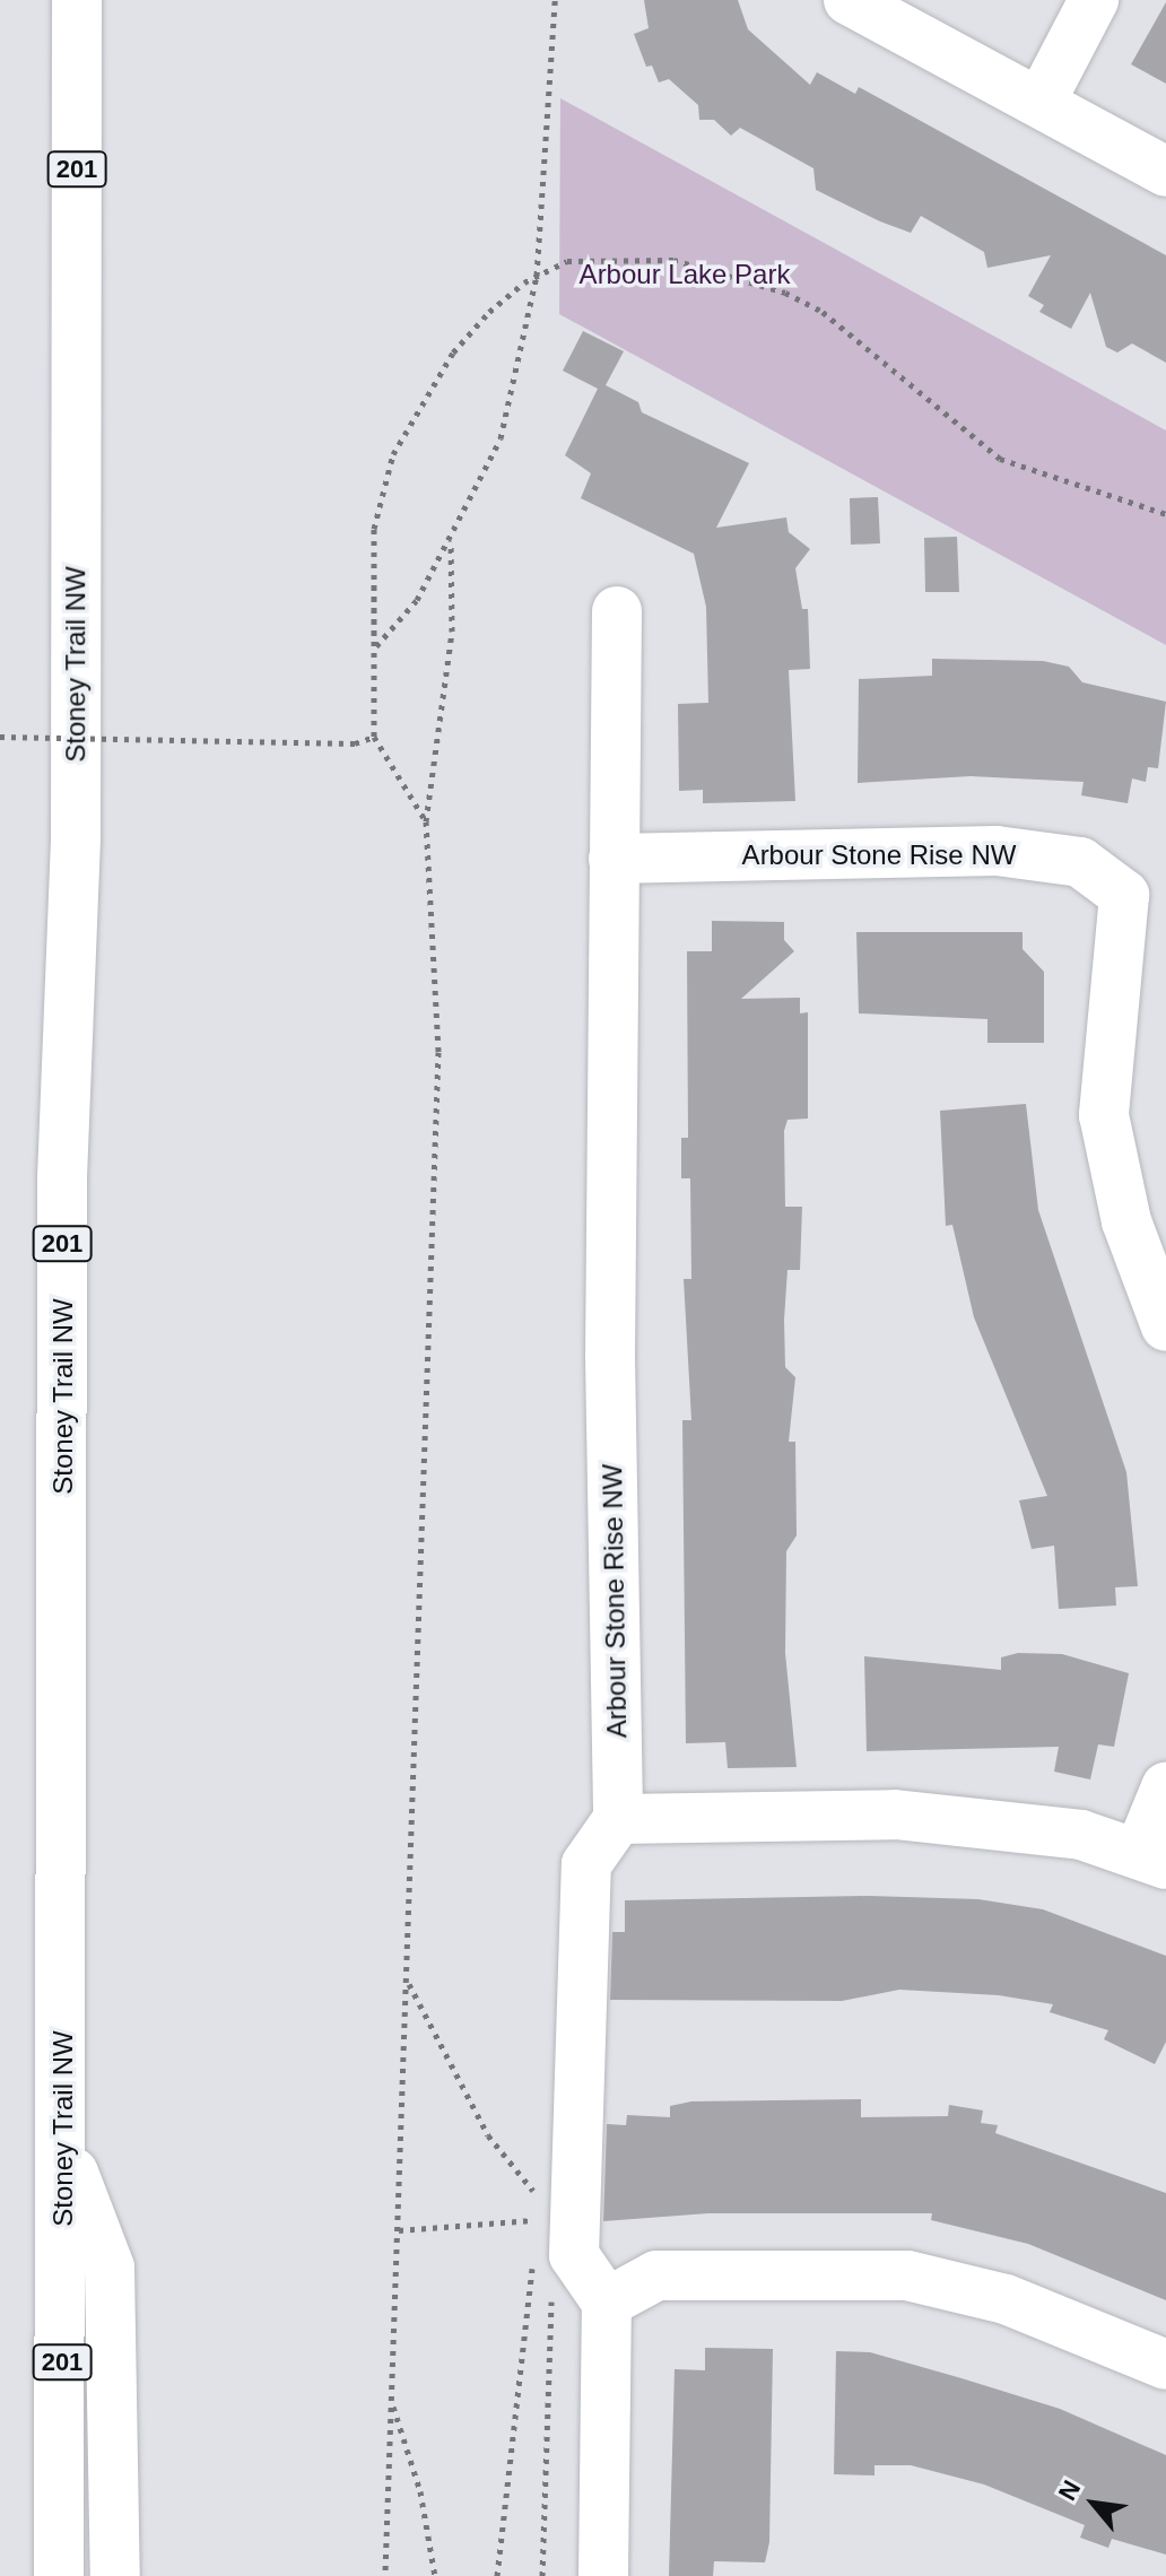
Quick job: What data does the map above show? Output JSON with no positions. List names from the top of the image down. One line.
{"streets":{"main road":["201","Stoney Trail NW","Arbour Stone Rise NW"]},"parks":["Arbour Lake Park"],"north":"top left"}
